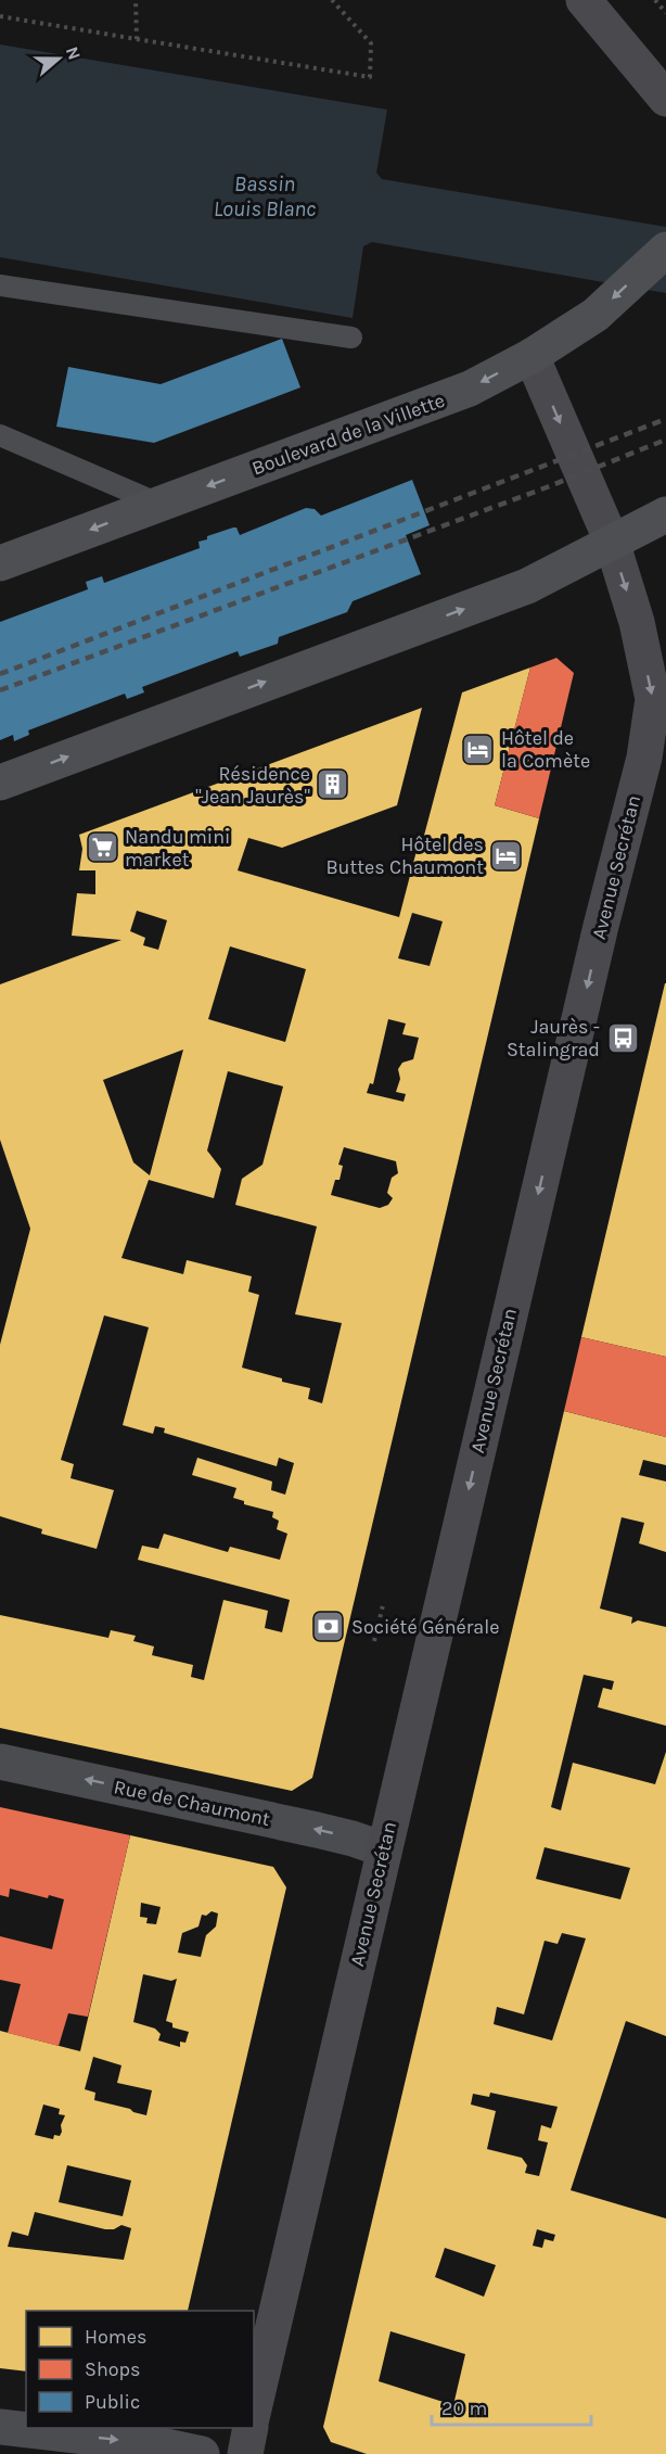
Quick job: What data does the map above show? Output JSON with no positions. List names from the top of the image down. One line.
{"streets":{"main road":["Boulevard de la Villette","Avenue Secrétan"],"street":["Rue de Chaumont"]},"crossings":[["Boulevard de la Villette","Avenue Secrétan"],["Avenue Secrétan","Rue de Chaumont"]],"one_way":["Avenue Secrétan","Rue de Chaumont"],"water":["Bassin Louis Blanc"],"places":{"hotel":["Hôtel de la Comète","Hôtel des Buttes Chaumont"],"building":["Résidence \"Jean Jaurès\""],"supermarket":["Nandu mini market"],"bus stop":["Jaurès - Stalingrad"],"bank":["Société Générale"]},"legend":["Homes","Shops","Public"],"scale_bar":"20 m","north":"right"}
